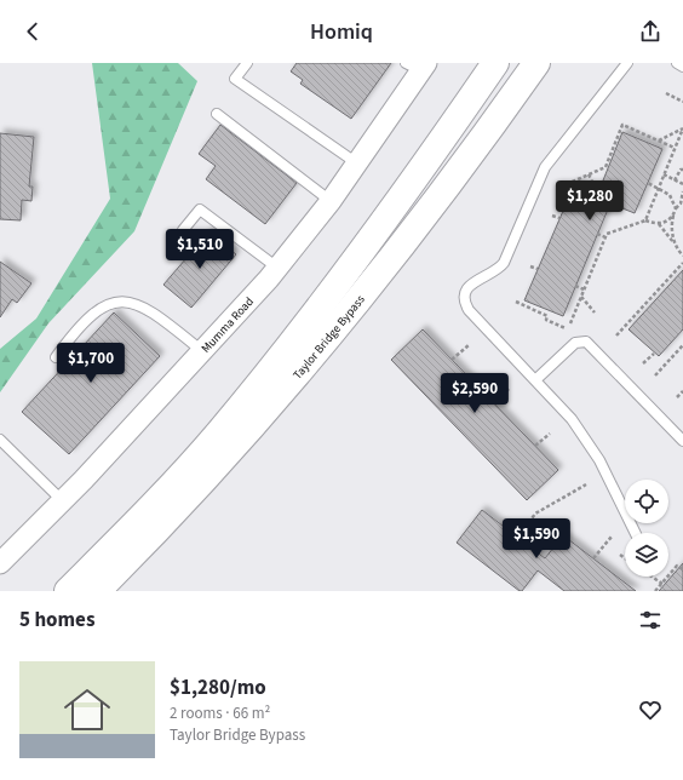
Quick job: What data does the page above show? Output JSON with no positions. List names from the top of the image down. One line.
{"streets":{"main road":["Taylor Bridge Bypass"],"street":["Mumma Road"]},"page":{"header":"Homiq","price":["$1,280","$1,510","$1,700","$2,590","$1,590"],"heading":"5 homes","list":[{"name":"$1,280/mo","note":"2 rooms · 66 m² · Taylor Bridge Bypass"}]}}
